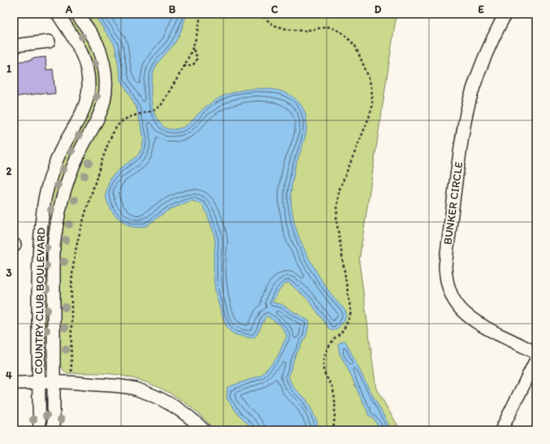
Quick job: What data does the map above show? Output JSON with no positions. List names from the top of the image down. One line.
{"streets":{"street":["BUNKER CIRCLE","COUNTRY CLUB BOULEVARD"]},"grid":{"columns":["A","B","C","D","E"],"rows":["1","2","3","4"]}}
